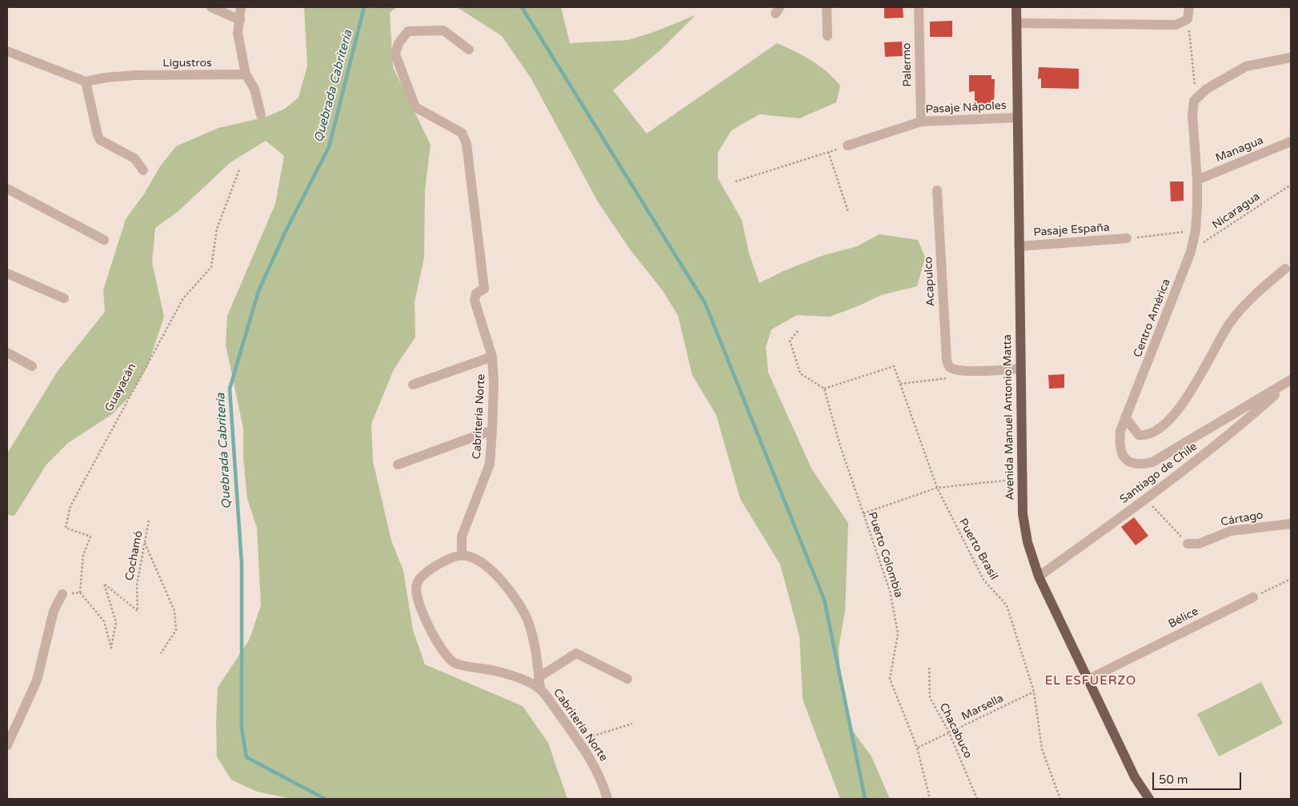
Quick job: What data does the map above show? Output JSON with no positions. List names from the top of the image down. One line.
{"streets":{"main road":["Avenida Manuel Antonio Matta"],"street":["Ligustros","Palermo","Pasaje Nápoles","Managua","Pasaje España","Acapulco","Centro América","Cabritería Norte","Santiago de Chile","Cártago","Bélice"],"path":["Nicaragua","Guayacán","Puerto Brasil","Puerto Colombia","Cochamó","Marsella","Chacabuco"]},"crossings":[["Palermo","Pasaje Nápoles"],["Pasaje Nápoles","Avenida Manuel Antonio Matta"],["Managua","Centro América"],["Nicaragua","Centro América"],["Pasaje España","Avenida Manuel Antonio Matta"],["Centro América","Santiago de Chile"],["Guayacán","Cochamó"],["Avenida Manuel Antonio Matta","Santiago de Chile"],["Avenida Manuel Antonio Matta","Bélice"],["Puerto Brasil","Puerto Colombia"],["Puerto Brasil","Marsella"],["Puerto Colombia","Marsella"],["Marsella","Chacabuco"]],"districts":["EL ESFUERZO"],"water":["Quebrada Cabritería"],"scale_bar":"50 m"}
